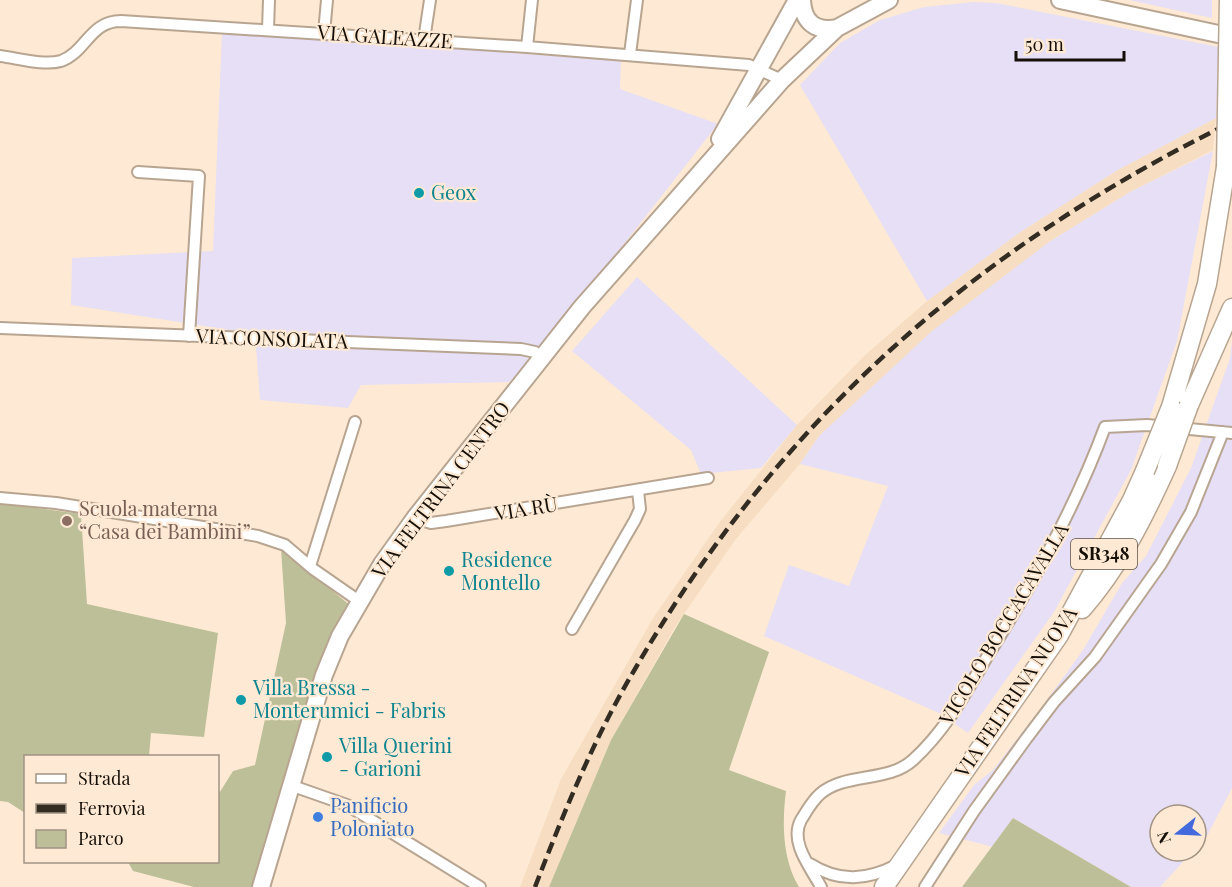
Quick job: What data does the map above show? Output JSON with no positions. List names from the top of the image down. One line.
{"streets":{"main road":["VIA FELTRINA CENTRO","SR348","VIA FELTRINA NUOVA"],"street":["VIA GALEAZZE","VIA CONSOLATA","VIA RÙ","VICOLO BOCCACAVALLA"]},"crossings":[["VIA GALEAZZE","VIA FELTRINA CENTRO"],["VIA CONSOLATA","VIA FELTRINA CENTRO"],["VIA FELTRINA CENTRO","VIA RÙ"]],"places":["Geox","Scuola materna “Casa dei Bambini”","Residence Montello","Villa Bressa - Monterumici - Fabris","Villa Querini - Garioni","Panificio Poloniato"],"legend":["Strada","Ferrovia","Parco"],"scale_bar":"50 m","north":"left"}
